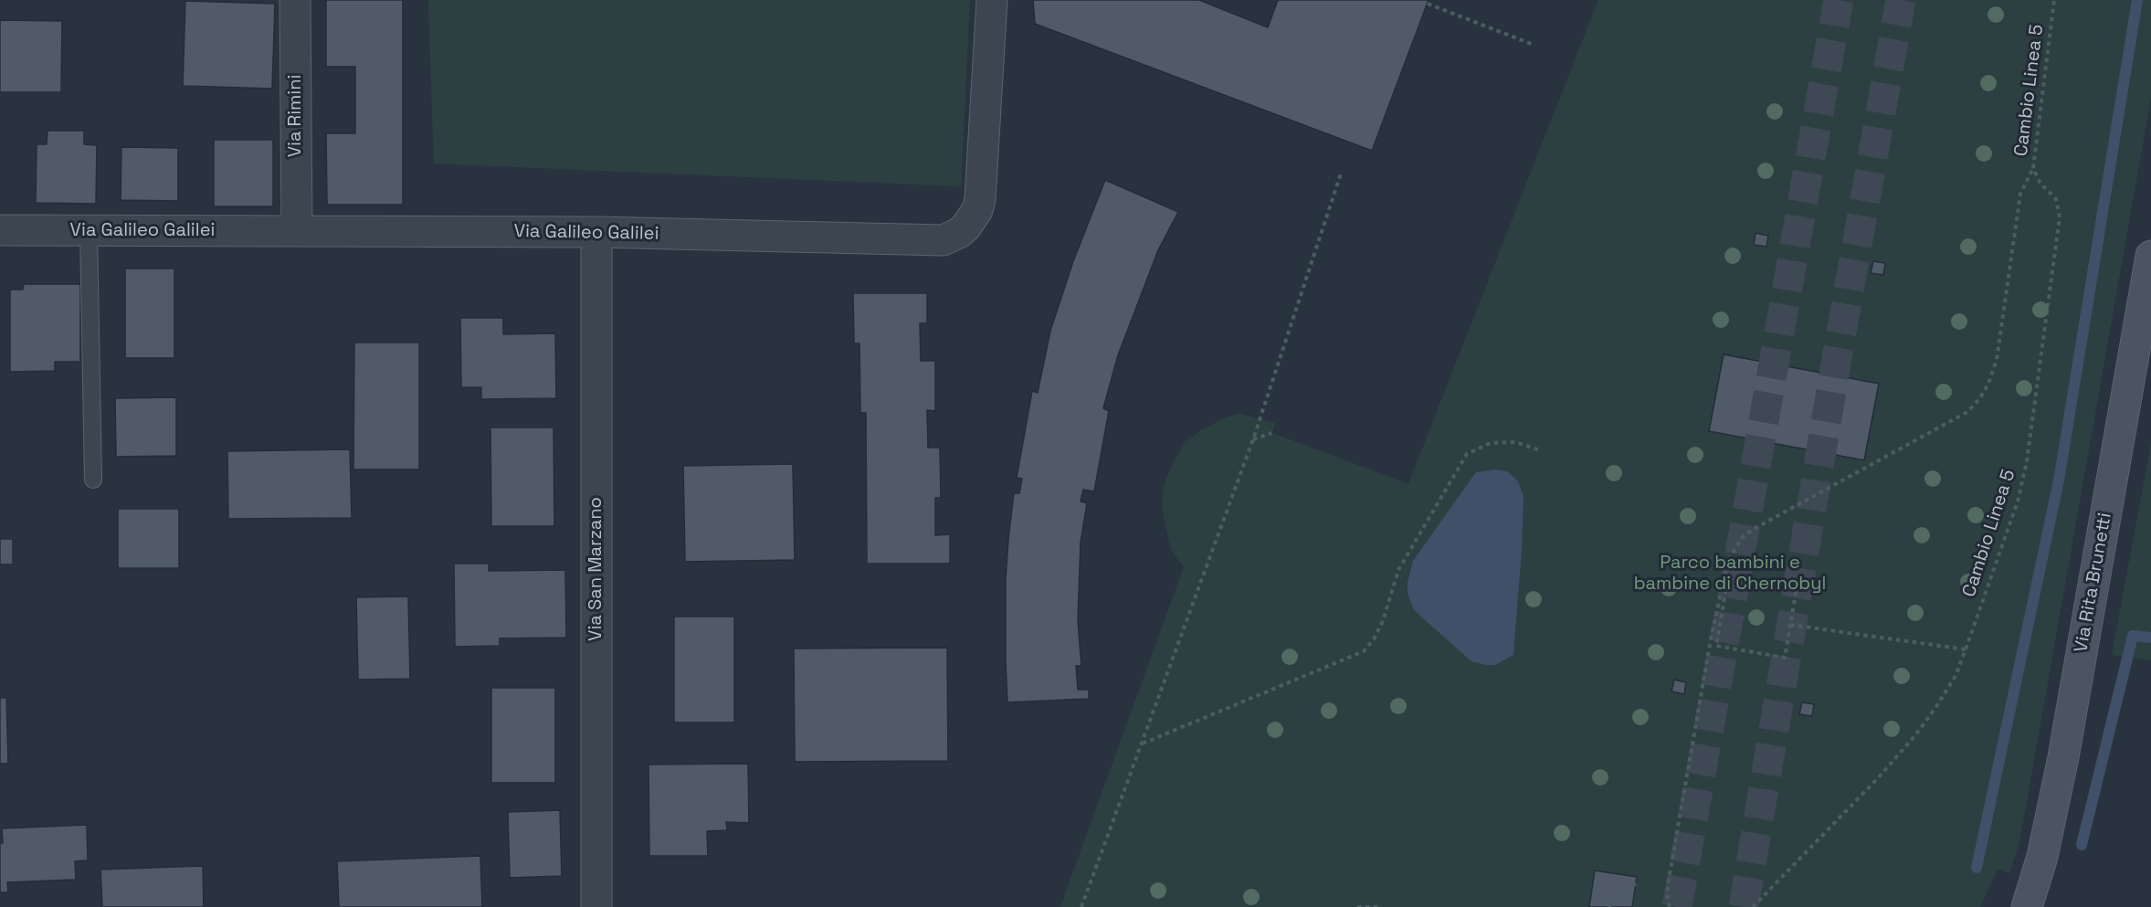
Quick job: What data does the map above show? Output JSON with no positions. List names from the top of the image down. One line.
{"streets":{"street":["Via Rimini","Via Galileo Galilei","Via San Marzano","Via Rita Brunetti"],"path":["Cambio Linea 5"]},"crossings":[["Via Rimini","Via Galileo Galilei"],["Via Galileo Galilei","Via San Marzano"]],"parks":["Parco bambini e bambine di Chernobyl"]}
